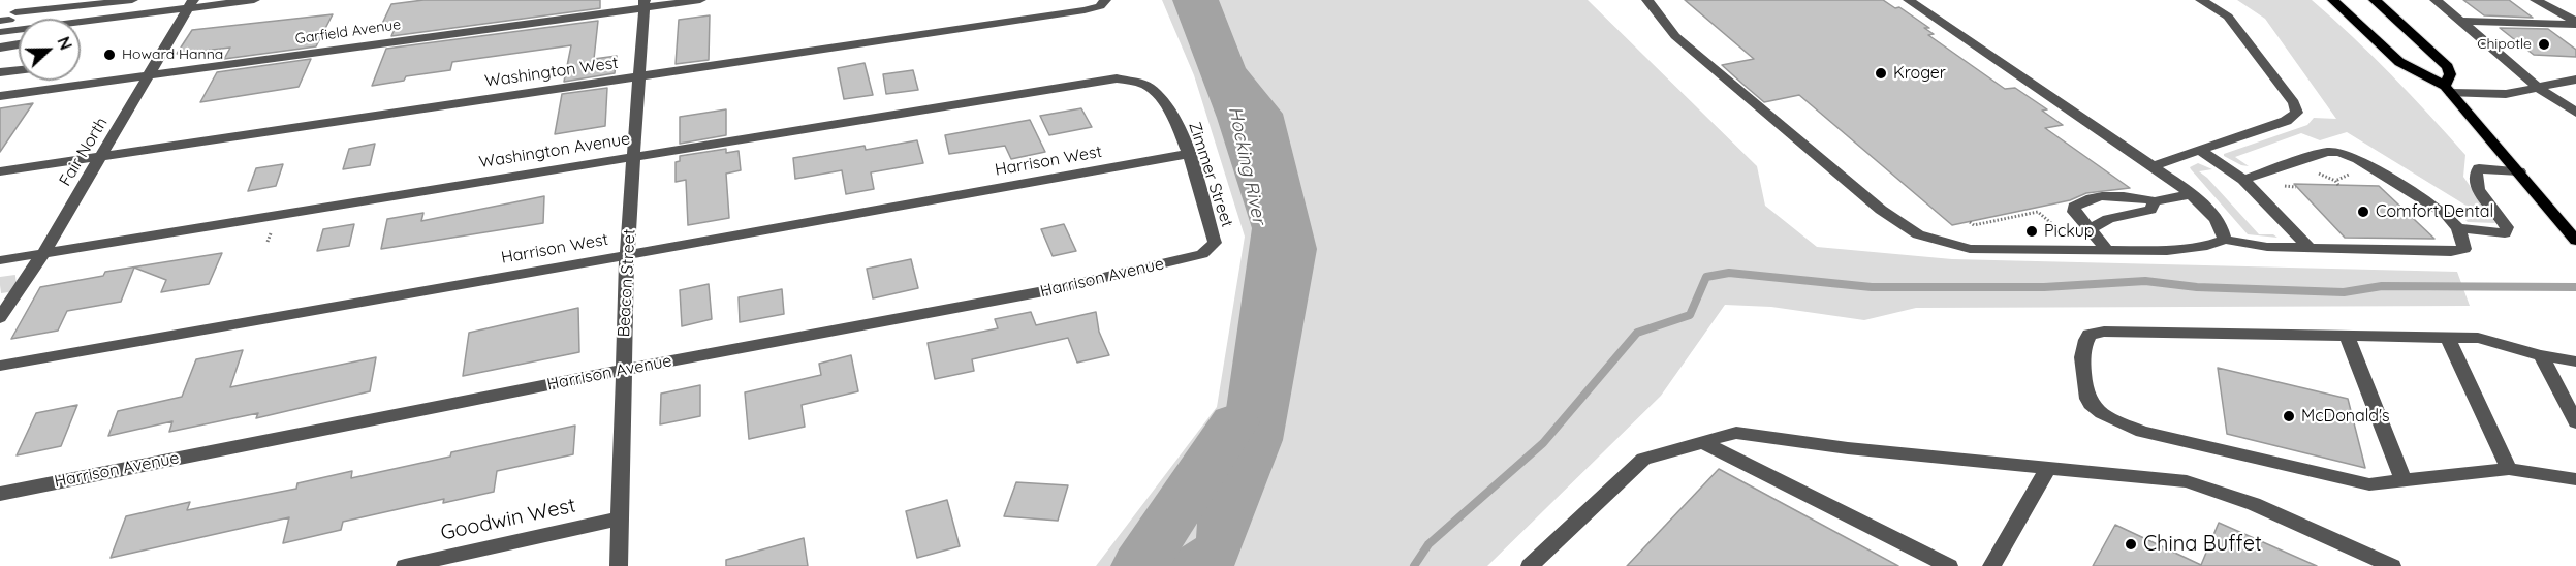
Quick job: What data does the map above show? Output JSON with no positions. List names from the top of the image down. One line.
{"streets":{"street":["Garfield Avenue","Washington West","Washington Avenue","Fair North","Harrison West","Zimmer Street","Harrison Avenue","Beacon Street","Goodwin West"]},"crossings":[["Garfield Avenue","Fair North"],["Garfield Avenue","Beacon Street"],["Washington West","Fair North"],["Washington West","Beacon Street"],["Washington Avenue","Fair North"],["Washington Avenue","Zimmer Street"],["Washington Avenue","Beacon Street"],["Harrison West","Zimmer Street"],["Harrison West","Beacon Street"],["Zimmer Street","Harrison Avenue"],["Harrison Avenue","Beacon Street"],["Beacon Street","Goodwin West"]],"water":["Hocking River"],"places":["Chipotle","Howard Hanna","Kroger","Comfort Dental","Pickup","McDonald's","China Buffet"],"north":"right"}
